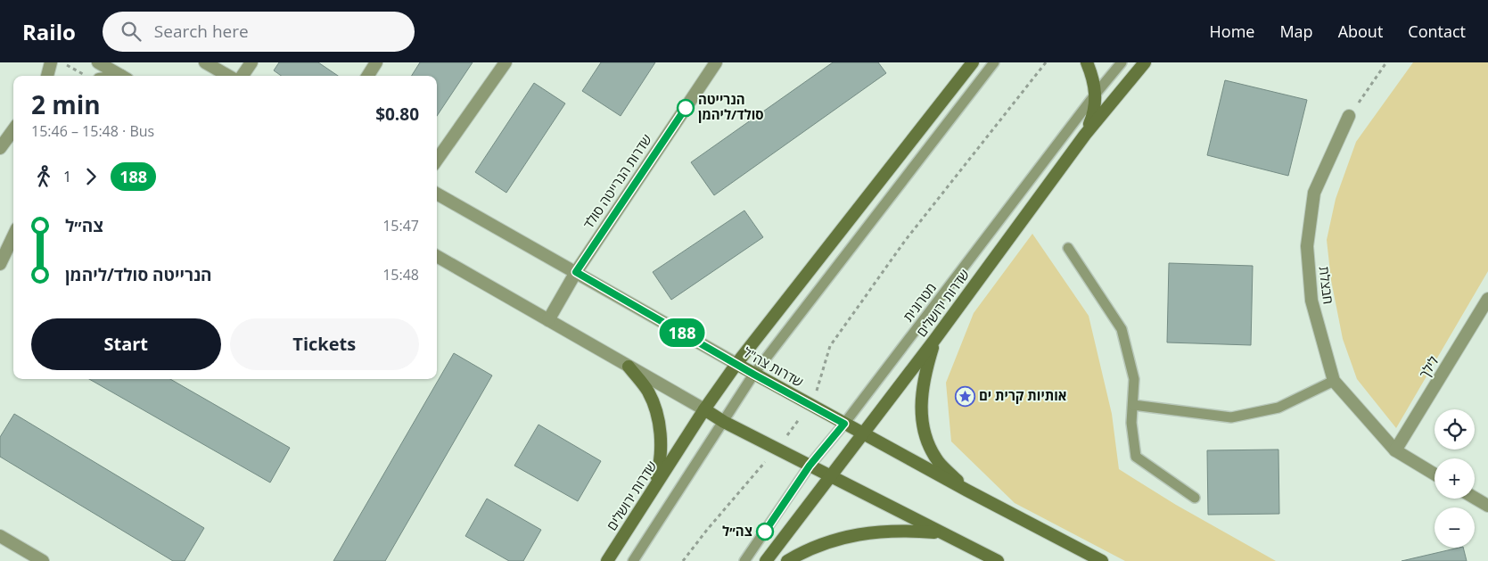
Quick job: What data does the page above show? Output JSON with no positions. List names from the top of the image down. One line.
{"streets":{"main road":["שדרות ירושלים","שדרות צה\"ל"],"street":["שדרות הנרייטה סולד","חבצלת","לילך"],"lane":["מטרונית"]},"crossings":[["שדרות הנרייטה סולד","שדרות צה\"ל"],["חבצלת","לילך"],["מטרונית","שדרות צה\"ל"],["שדרות ירושלים","שדרות צה\"ל"]],"places":{"other":["הנרייטה סולד/ליהמן","צה״ל"],"place":["אותיות קרית ים"]},"lines":["bus line 188"],"page":{"header":"Railo","search":"Search here","nav":["Home","Map","About","Contact"],"on_map":"188","heading":["2 min","15:46 – 15:48 · Bus","$0.80"],"legs":["1","188"],"list":[{"name":"צה״ל","value":"15:47"},{"name":"הנרייטה סולד/ליהמן","value":"15:48"}],"buttons":["Start","Tickets"],"map_buttons":["+","−"]}}
